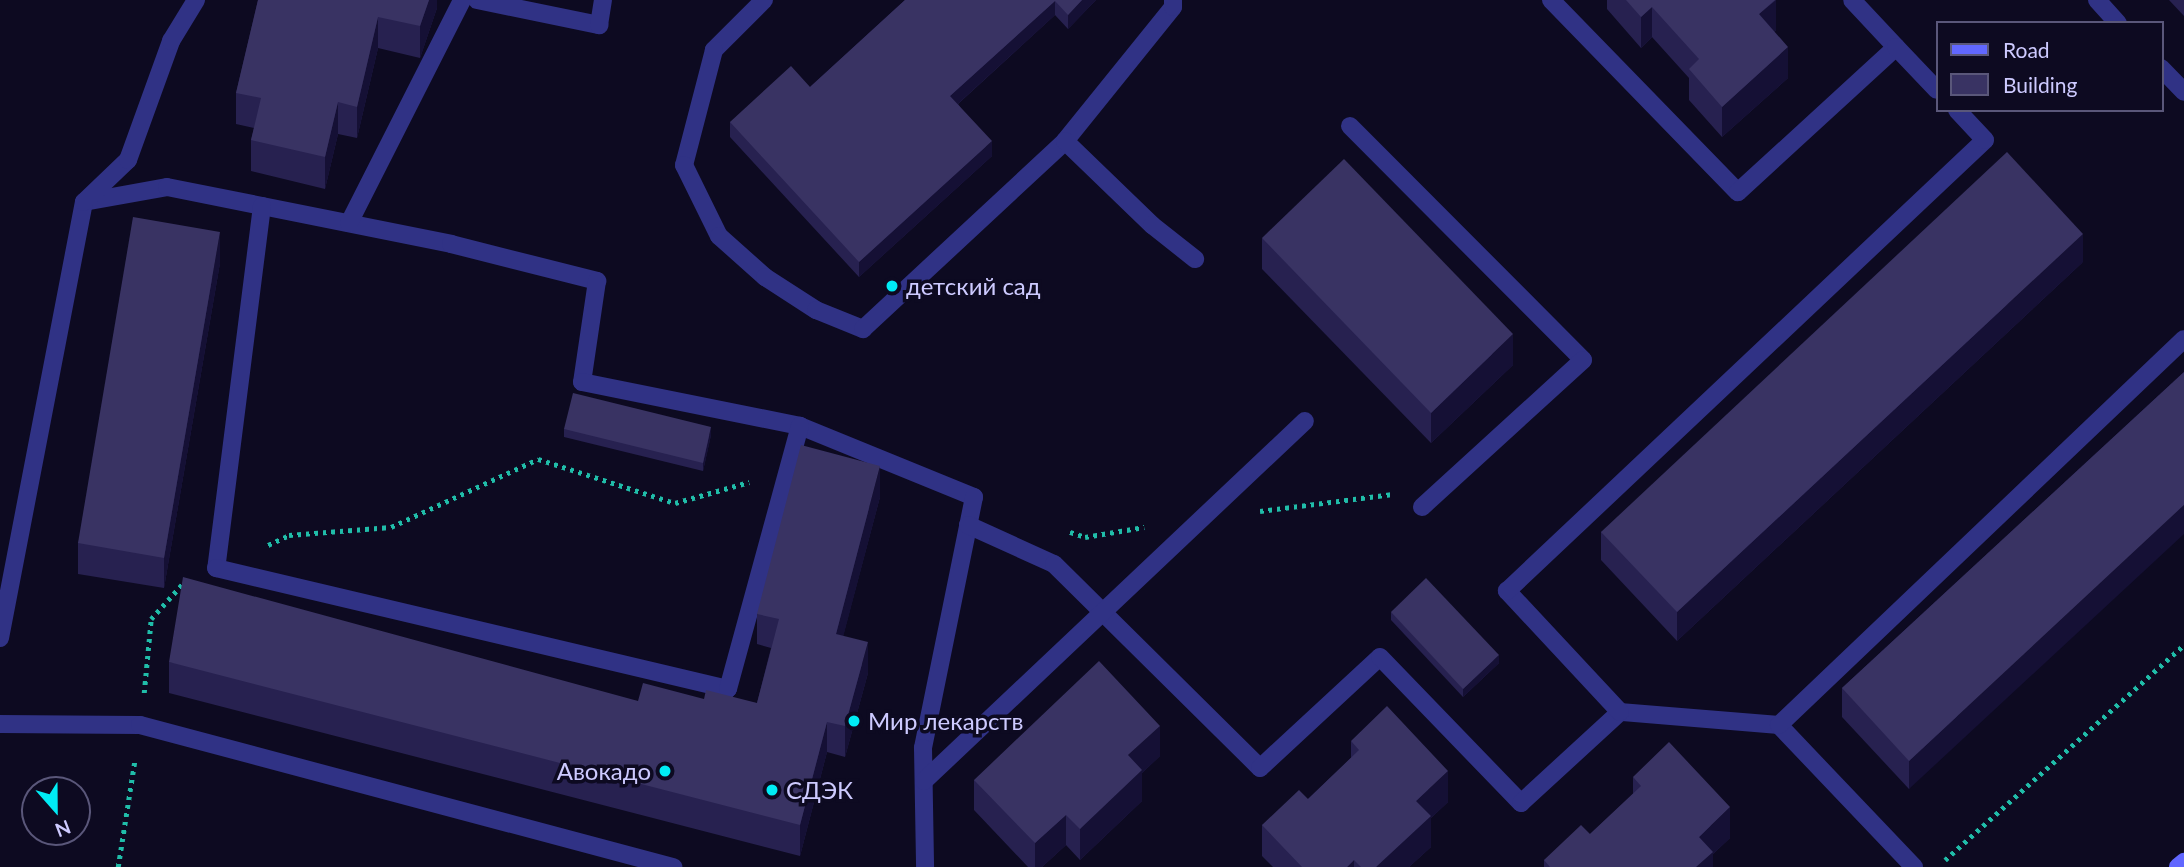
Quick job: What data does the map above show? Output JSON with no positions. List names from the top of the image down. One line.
{"places":["детский сад","Мир лекарств","Авокадо","СДЭК"],"legend":["Road","Building"],"north":"bottom"}
